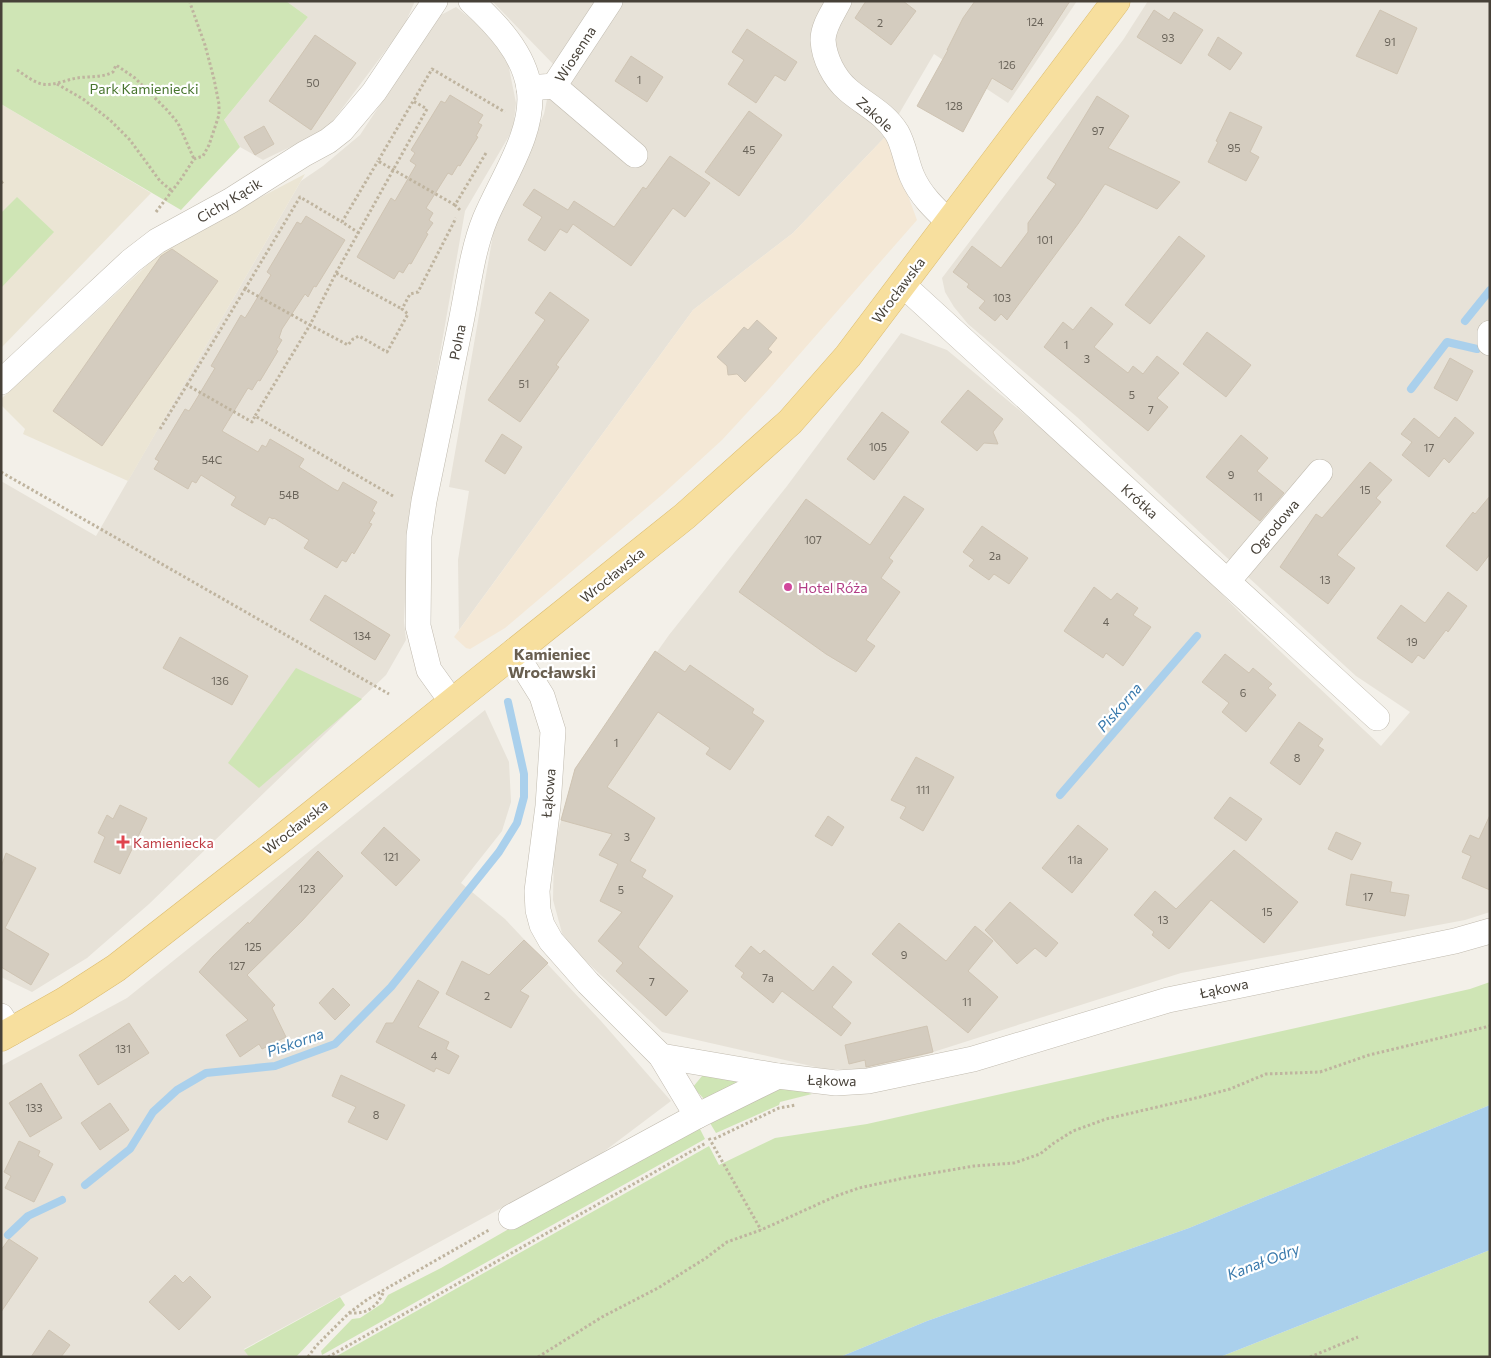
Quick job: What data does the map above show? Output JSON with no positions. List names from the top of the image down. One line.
{"streets":{"main road":["Wrocławska"],"street":["Wiosenna","Zakole","Cichy Kącik","Polna","Krótka","Ogrodowa","Łąkowa"]},"crossings":[["Wiosenna","Polna"],["Zakole","Wrocławska"],["Wrocławska","Polna"],["Wrocławska","Krótka"],["Wrocławska","Łąkowa"],["Krótka","Ogrodowa"]],"districts":["Kamieniec Wrocławski"],"water":["Piskorna","Kanał Odry"],"parks":["Park Kamieniecki"],"places":{"other":["Hotel Róża"],"health":["Kamieniecka"]},"house_numbers":["124","2","93","91","126","1","50","128","97","95","45","101","103","1","3","51","5","7","105","17","54C","9","15","54B","11","107","2a","13","4","134","19","136","6","1","8","111","3","121","11a","123","5","17","15","13","125","9","127","7a","7","2","11","131","4","133","8"]}
